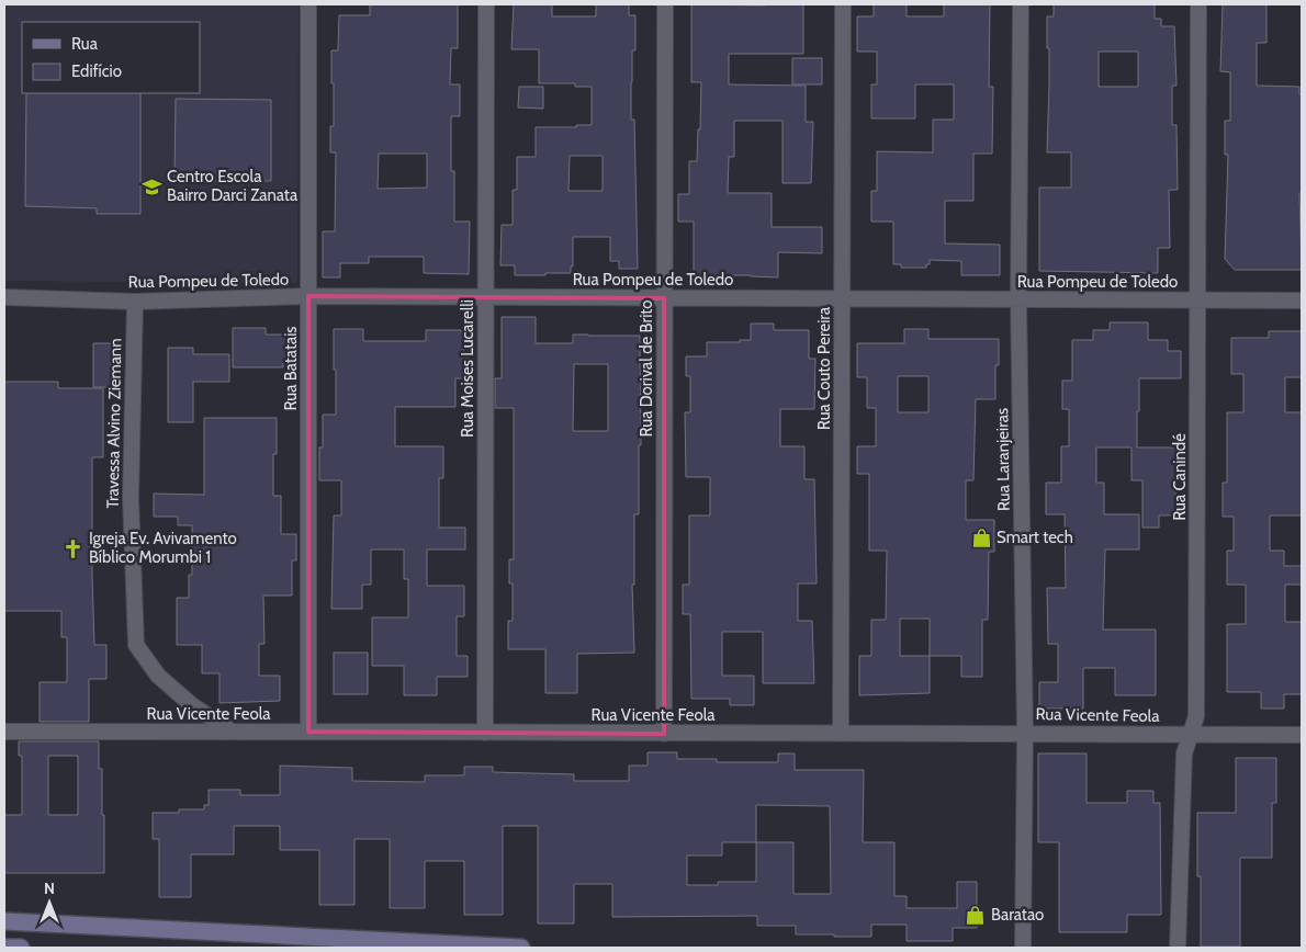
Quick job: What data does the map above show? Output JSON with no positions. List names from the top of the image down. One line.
{"streets":{"street":["Rua Pompeu de Toledo","Rua Batatais","Rua Moises Lucarelli","Rua Dorival de Brito","Rua Couto Pereira","Travessa Alvino Ziemann","Rua Laranjeiras","Rua Canindé","Rua Vicente Feola"]},"crossings":[["Rua Pompeu de Toledo","Rua Batatais"],["Rua Pompeu de Toledo","Rua Moises Lucarelli"],["Rua Pompeu de Toledo","Rua Dorival de Brito"],["Rua Pompeu de Toledo","Rua Couto Pereira"],["Rua Pompeu de Toledo","Travessa Alvino Ziemann"],["Rua Pompeu de Toledo","Rua Laranjeiras"],["Rua Pompeu de Toledo","Rua Canindé"],["Rua Batatais","Rua Vicente Feola"],["Rua Moises Lucarelli","Rua Vicente Feola"],["Rua Dorival de Brito","Rua Vicente Feola"],["Rua Couto Pereira","Rua Vicente Feola"],["Travessa Alvino Ziemann","Rua Vicente Feola"],["Rua Laranjeiras","Rua Vicente Feola"],["Rua Canindé","Rua Vicente Feola"]],"places":{"school or university":["Centro Escola Bairro Darci Zanata"],"shop":["Smart tech","Baratao"],"church":["Igreja Ev. Avivamento Bíblico Morumbi 1"]},"legend":["Rua","Edifício"],"north":"top"}
